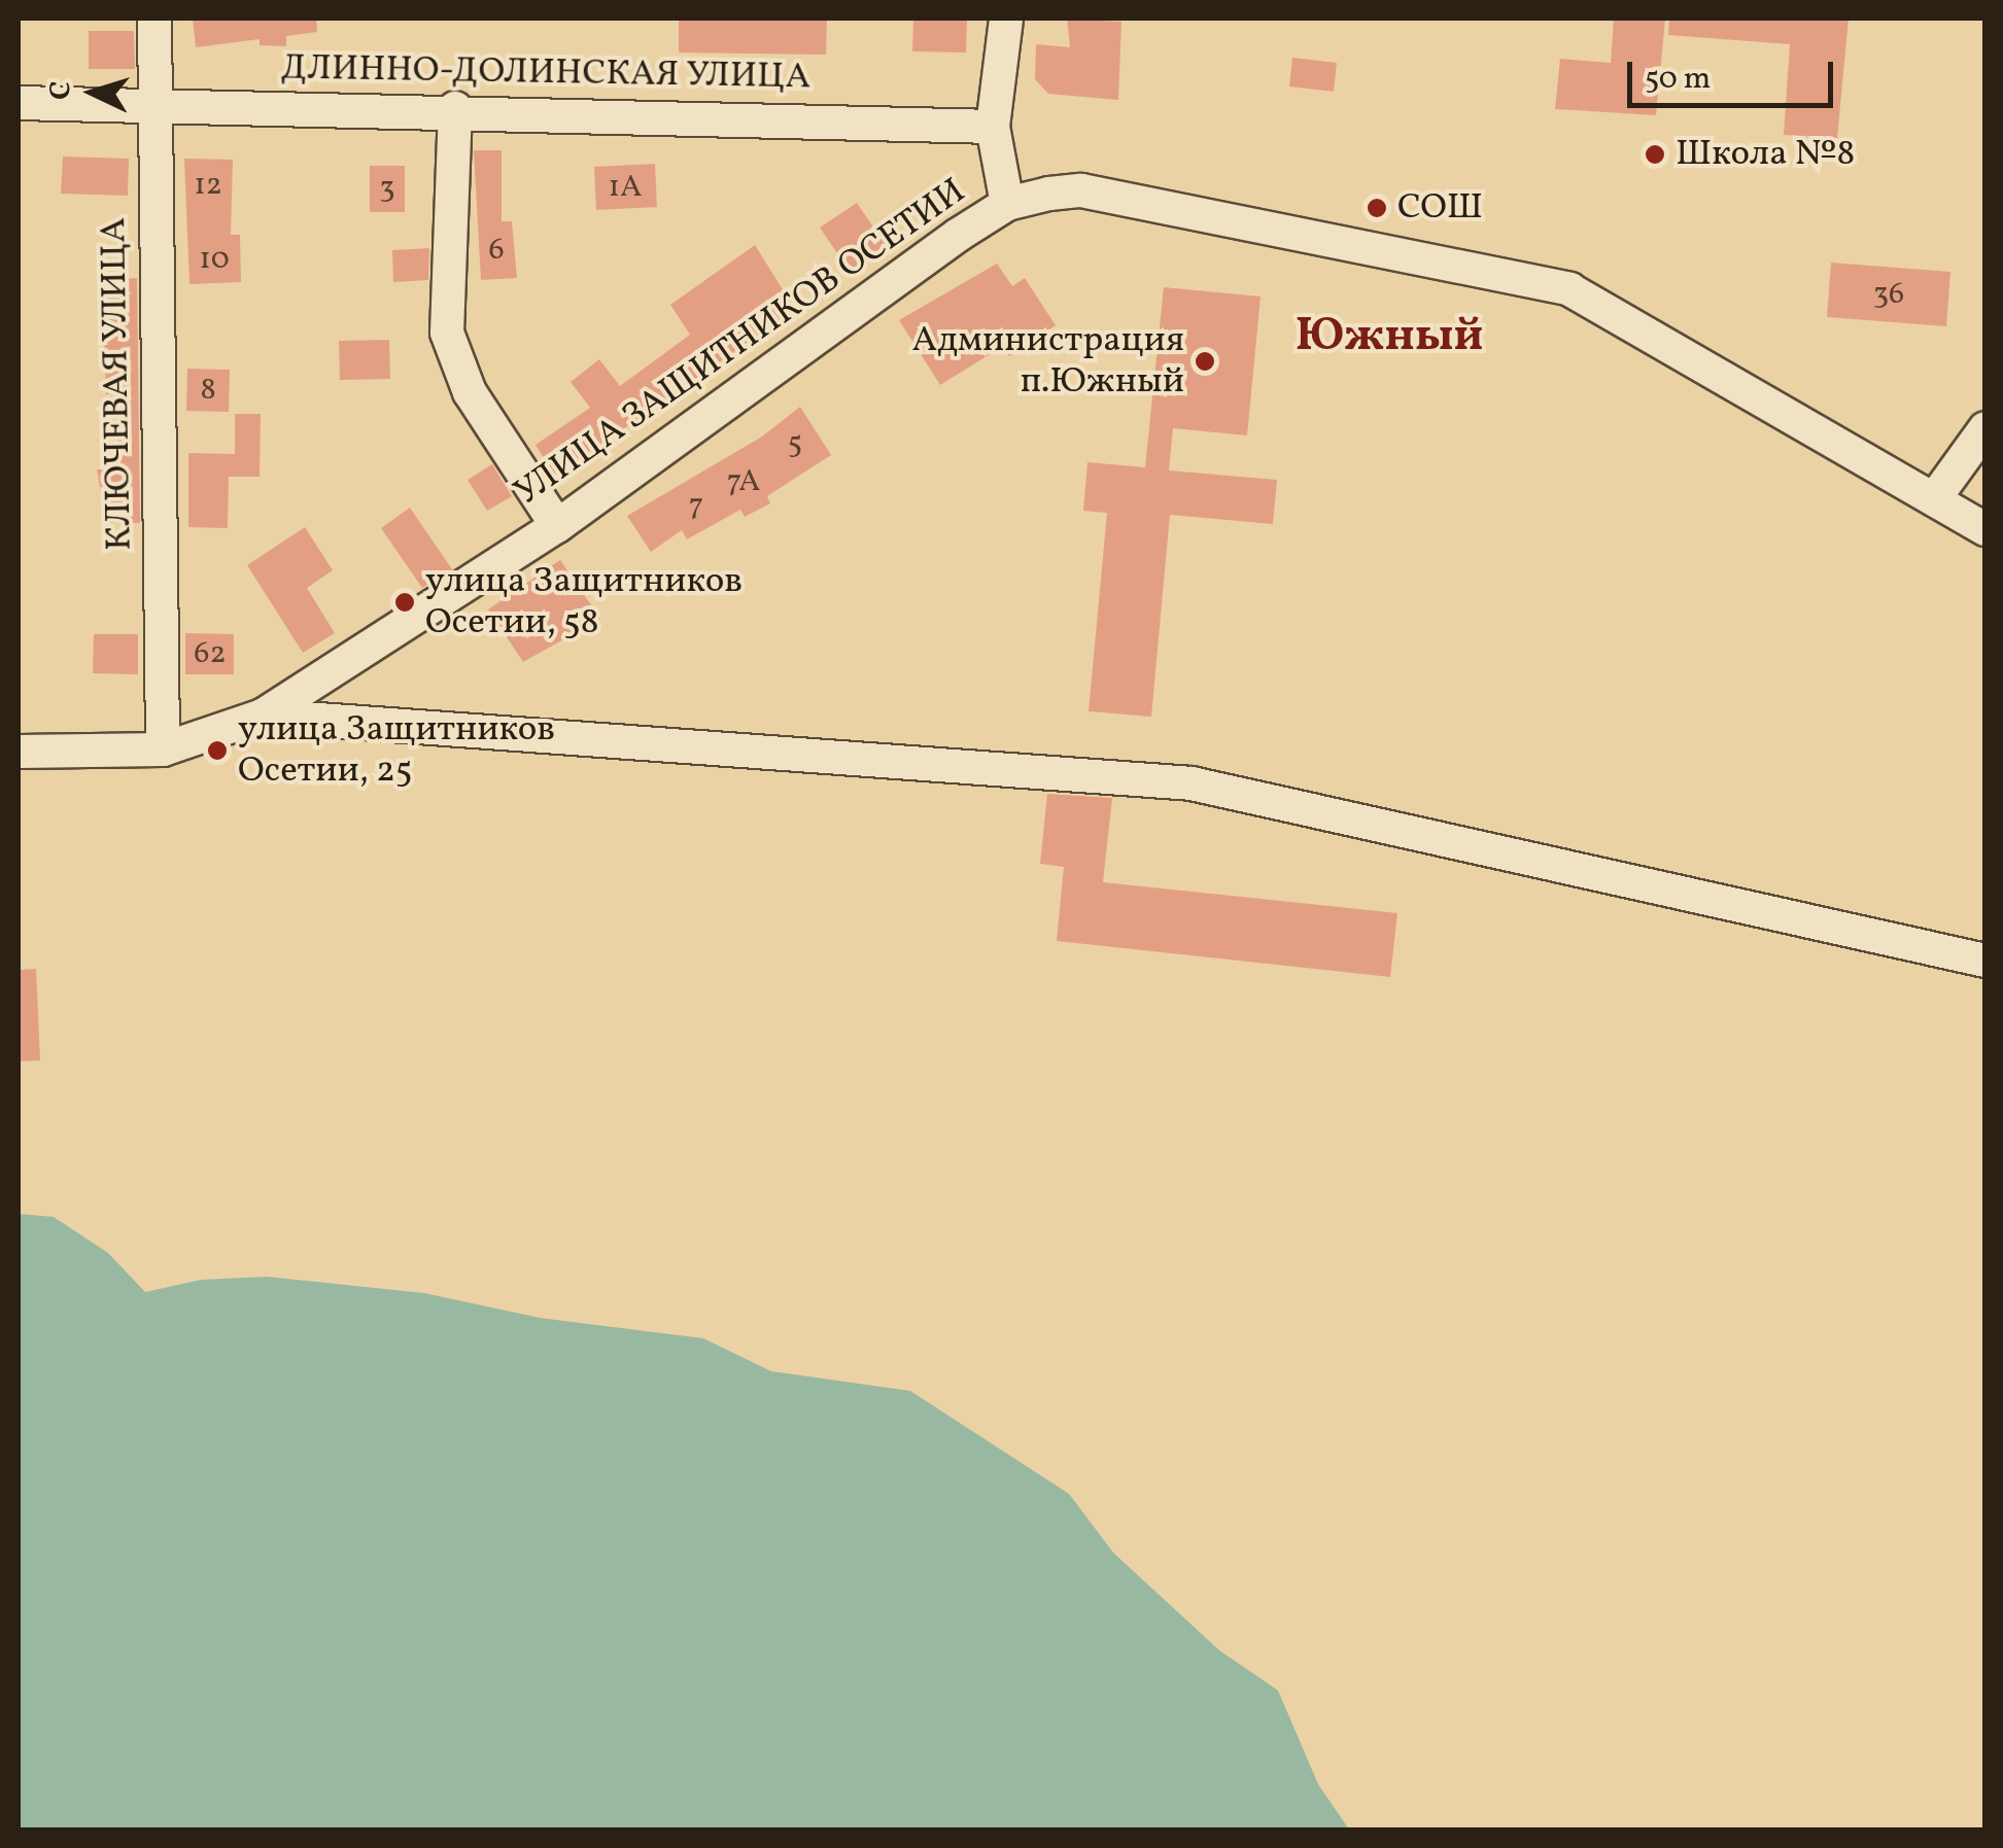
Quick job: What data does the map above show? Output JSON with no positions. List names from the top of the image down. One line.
{"streets":{"street":["ДЛИННО-ДОЛИНСКАЯ УЛИЦА","УЛИЦА ЗАЩИТНИКОВ ОСЕТИИ","КЛЮЧЕВАЯ УЛИЦА"]},"crossings":[["ДЛИННО-ДОЛИНСКАЯ УЛИЦА","КЛЮЧЕВАЯ УЛИЦА"],["УЛИЦА ЗАЩИТНИКОВ ОСЕТИИ","КЛЮЧЕВАЯ УЛИЦА"]],"districts":["Южный"],"places":["Школа №8","СОШ","Администрация п.Южный","улица Защитников Осетии, 58","улица Защитников Осетии, 25"],"house_numbers":["12","1А","3","6","10","36","8","5","7А","7","62"],"scale_bar":"50 m","north":"left"}
